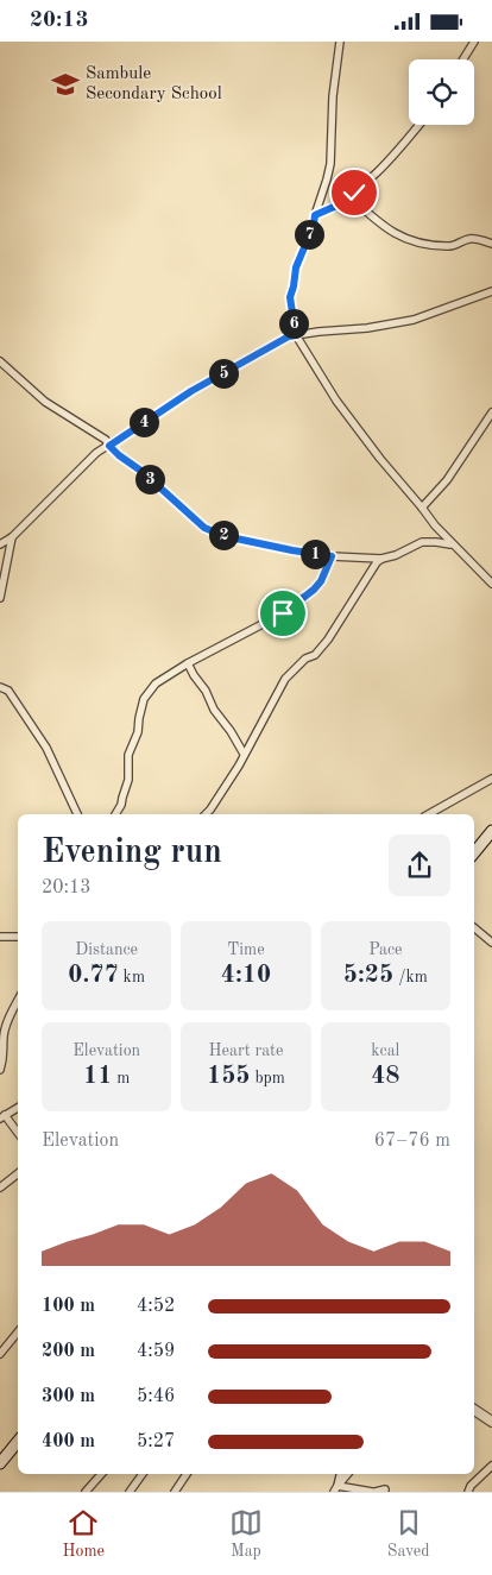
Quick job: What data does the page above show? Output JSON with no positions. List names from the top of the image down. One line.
{"places":{"school or university":["Sambule Secondary School"]},"page":{"status":"20:13","pins":["7","6","5","4","3","2","1"],"heading":["Evening run","20:13"],"stats":[["Distance","0.77 km"],["Time","4:10"],["Pace","5:25 /km"],["Elevation","11 m"],["Heart rate","155 bpm"],["kcal","48"]],"chart":["Elevation","67–76 m"],"list":[{"name":"100 m","note":"4:52"},{"name":"200 m","note":"4:59"},{"name":"300 m","note":"5:46"},{"name":"400 m","note":"5:27"}],"tabs":["Home","Map","Saved"]}}
